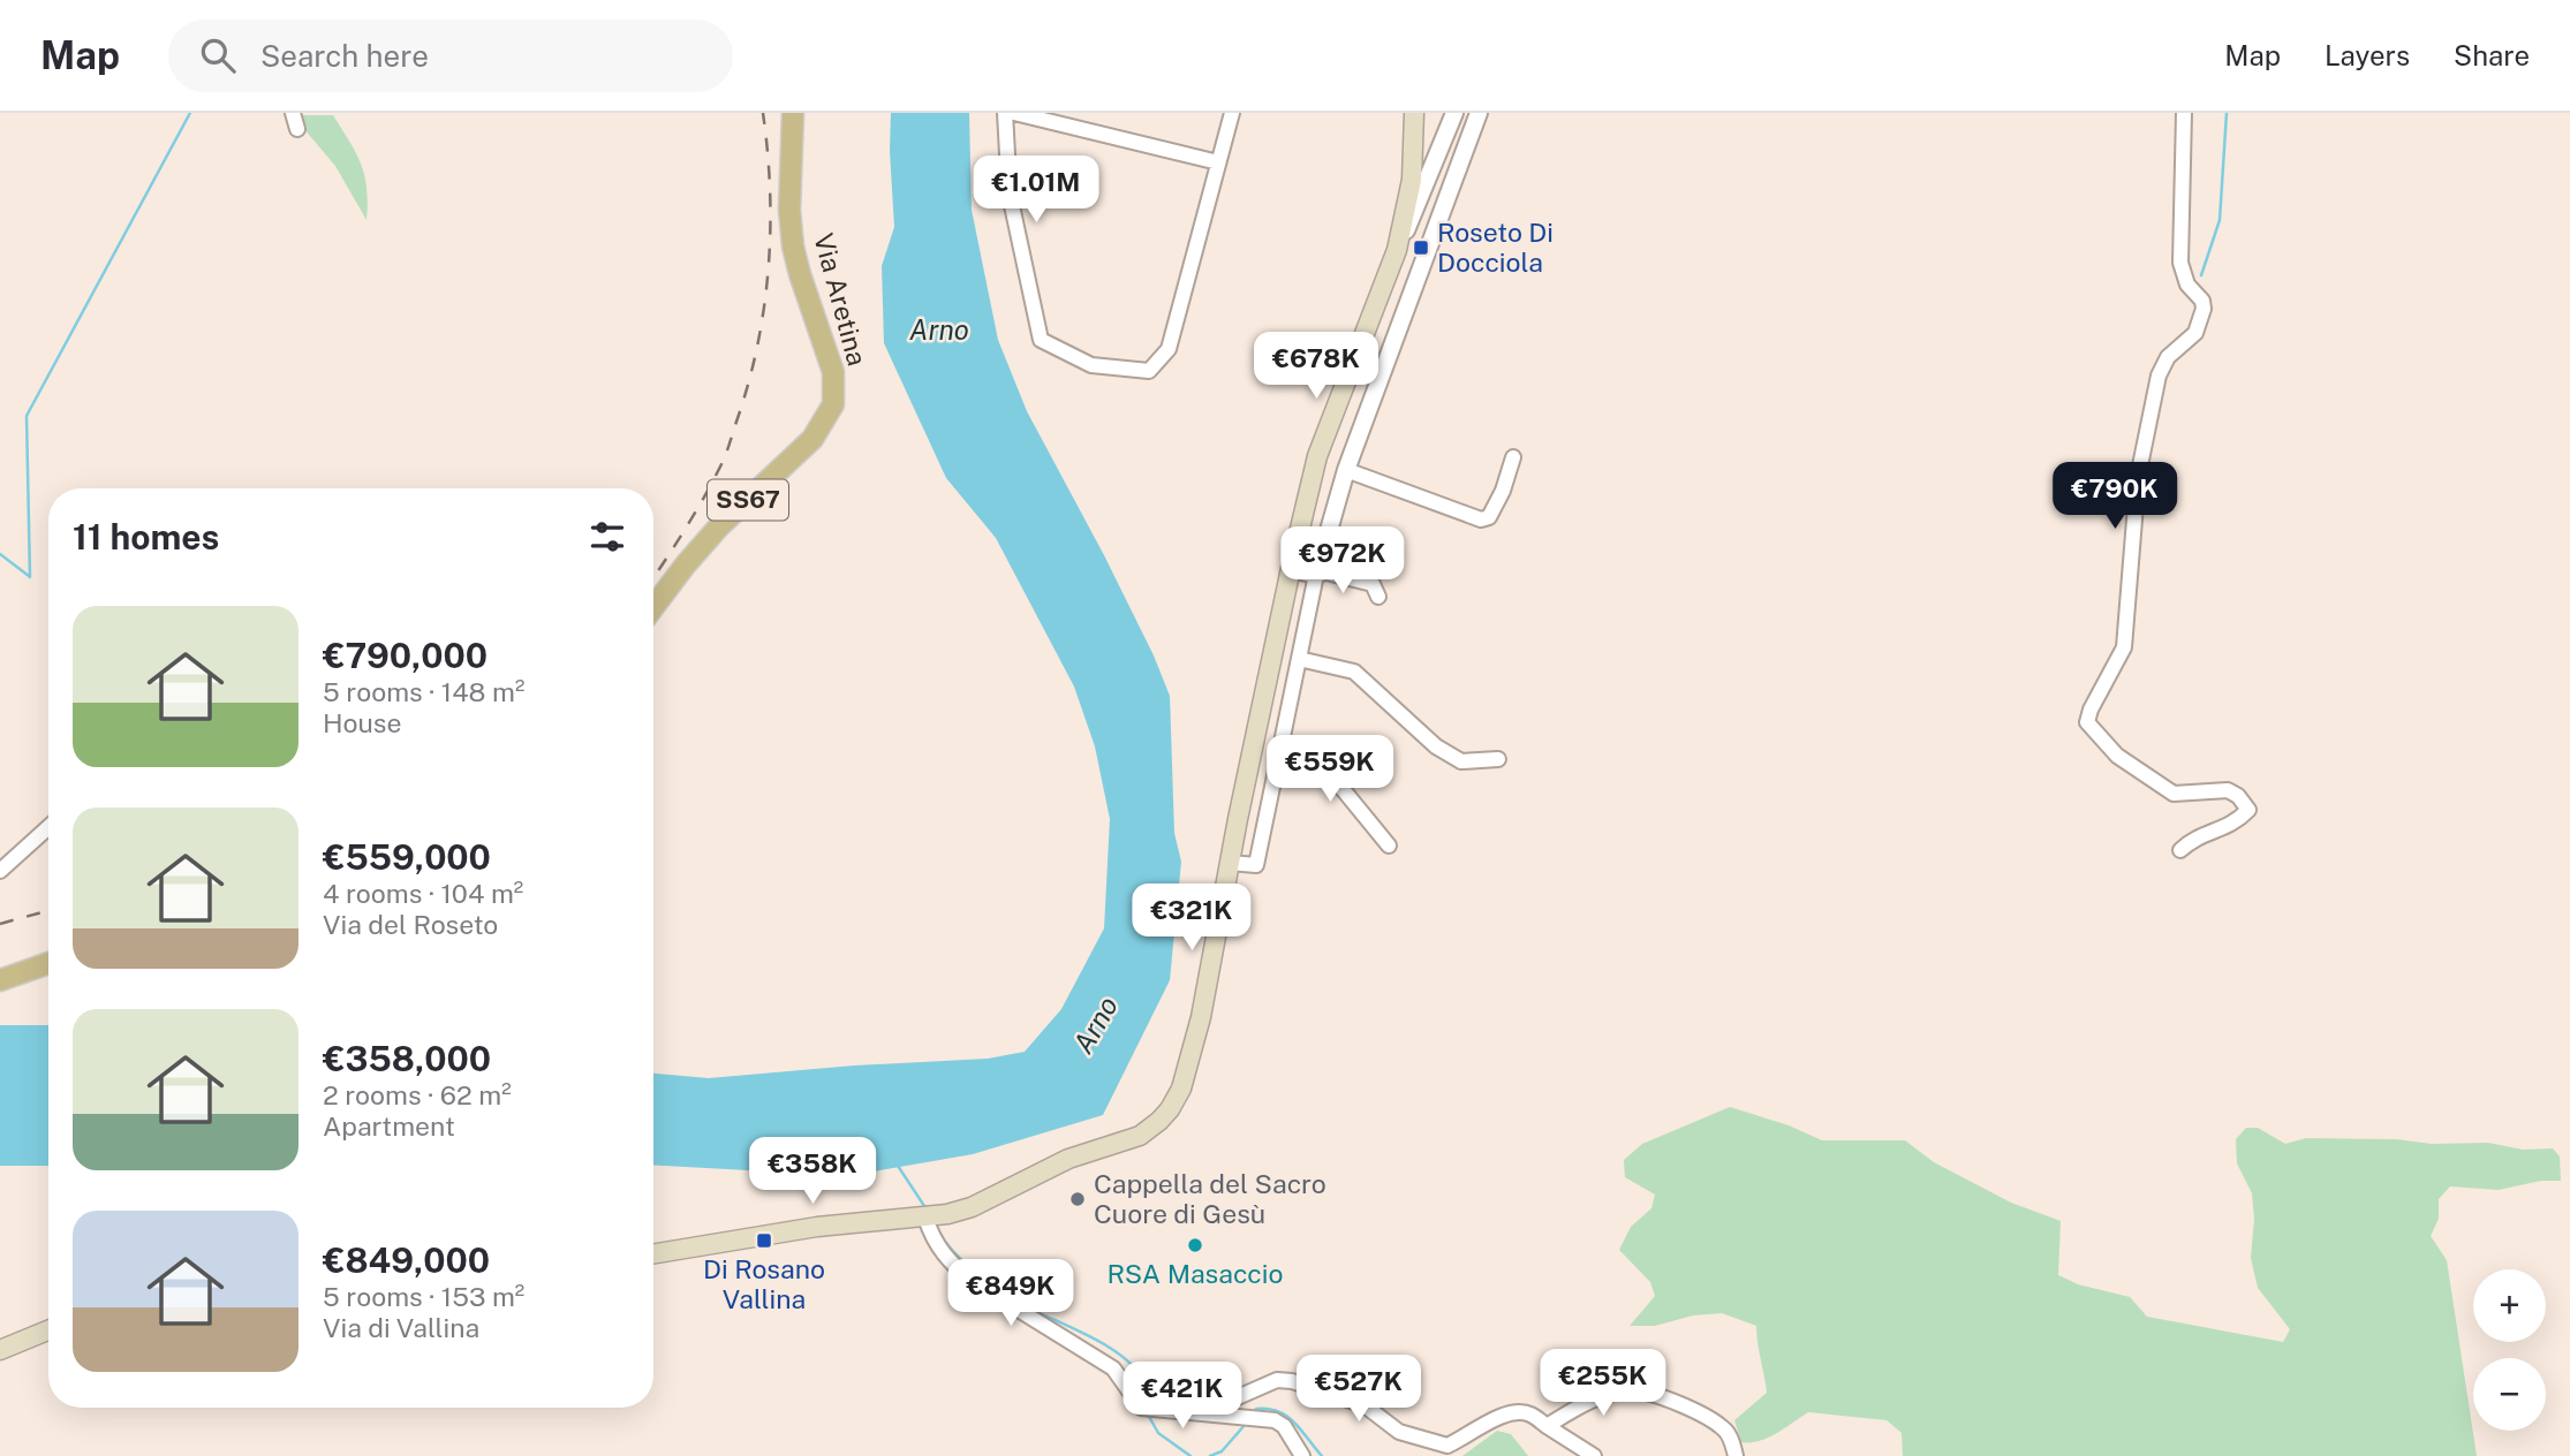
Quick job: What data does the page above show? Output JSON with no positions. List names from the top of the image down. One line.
{"streets":{"main road":["Via Aretina","SS67"]},"water":["Arno"],"places":{"transit":["Roseto Di Docciola","Di Rosano Vallina"],"other":["Cappella del Sacro Cuore di Gesù","RSA Masaccio"]},"page":{"header":"Map","search":"Search here","nav":["Map","Layers","Share"],"price":["€1.01M","€678K","€790K","€972K","€559K","€321K","€358K","€849K","€255K","€527K","€421K"],"heading":"11 homes","list":[{"name":"€790,000","note":"5 rooms · 148 m² · House"},{"name":"€559,000","note":"4 rooms · 104 m² · Via del Roseto"},{"name":"€358,000","note":"2 rooms · 62 m² · Apartment"},{"name":"€849,000","note":"5 rooms · 153 m² · Via di Vallina"}],"map_buttons":["+","−"]}}
